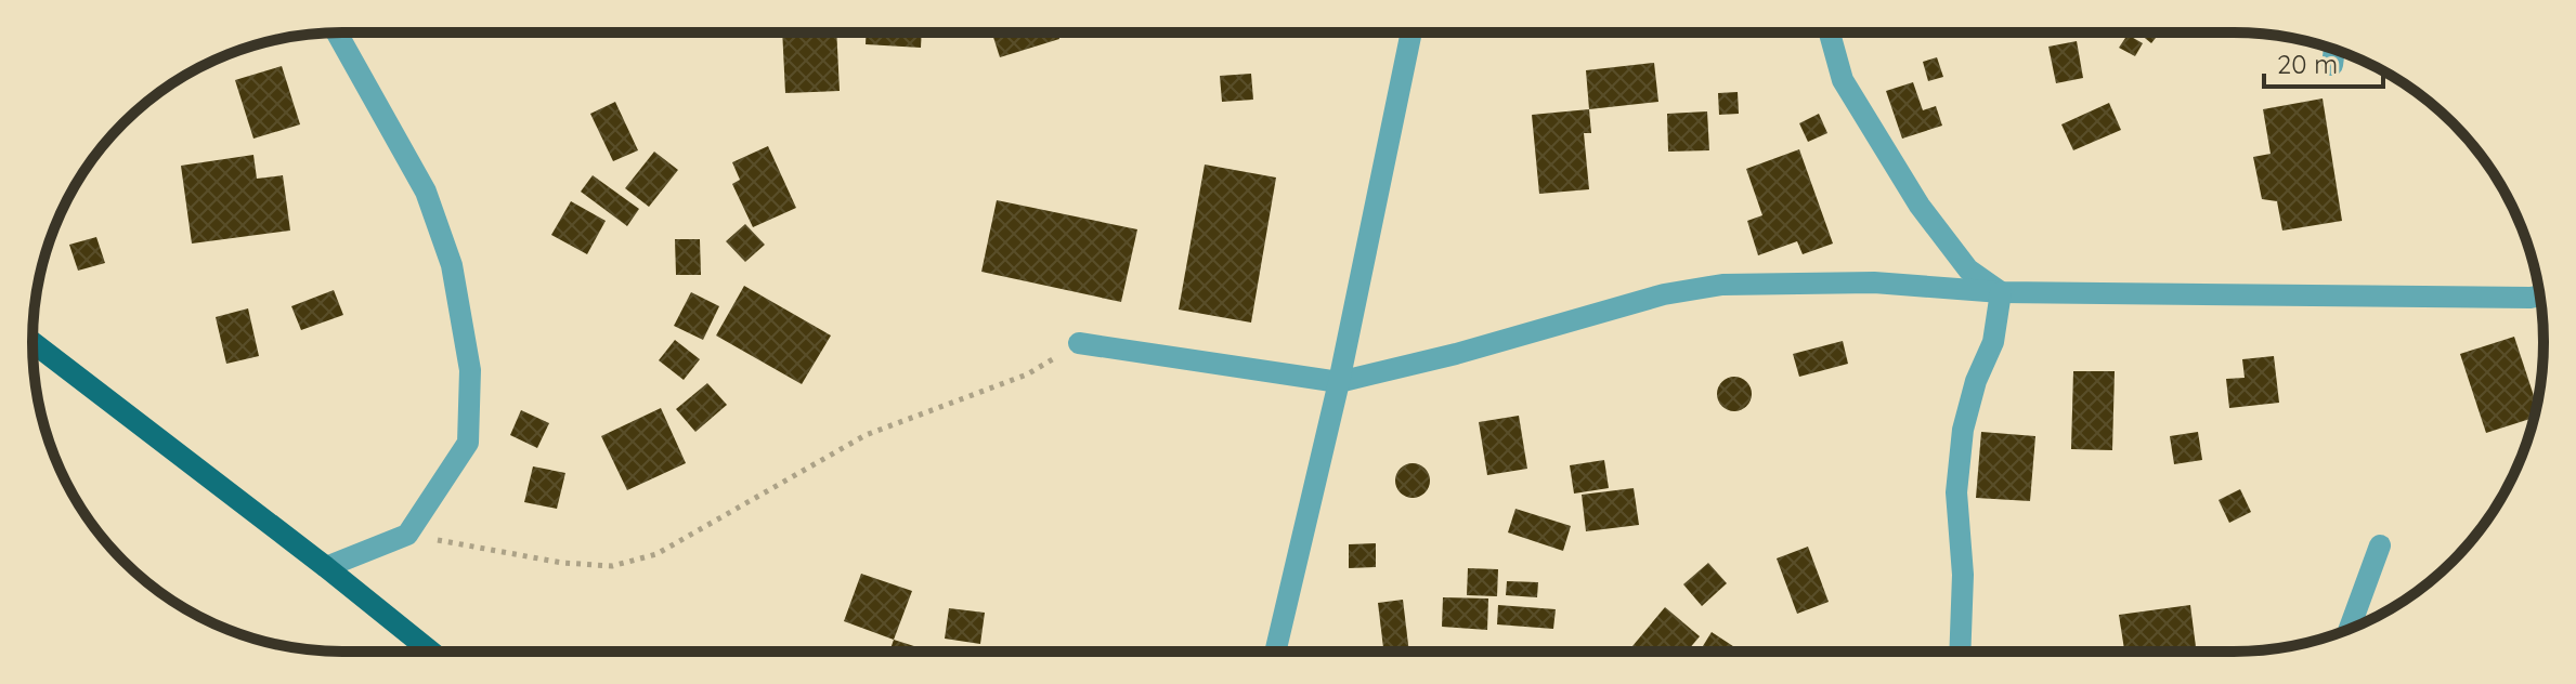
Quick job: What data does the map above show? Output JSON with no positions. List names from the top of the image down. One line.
{"scale_bar":"20 m"}
